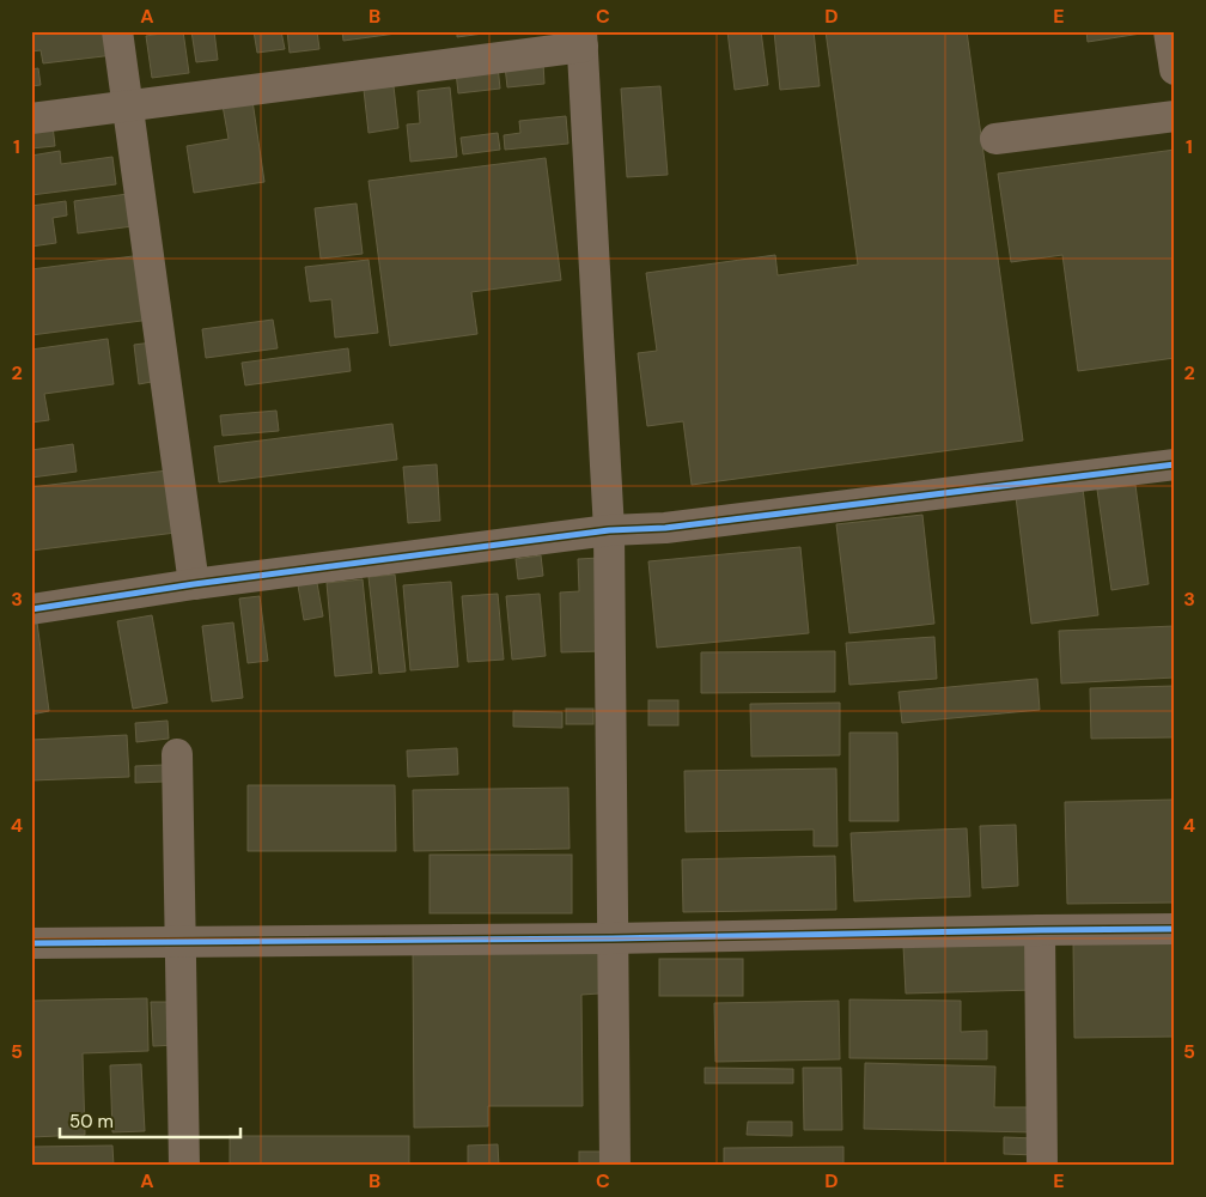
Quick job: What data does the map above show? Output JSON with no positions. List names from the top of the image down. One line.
{"scale_bar":"50 m","grid":{"columns":["A","B","C","D","E"],"rows":["1","2","3","4","5"]}}
